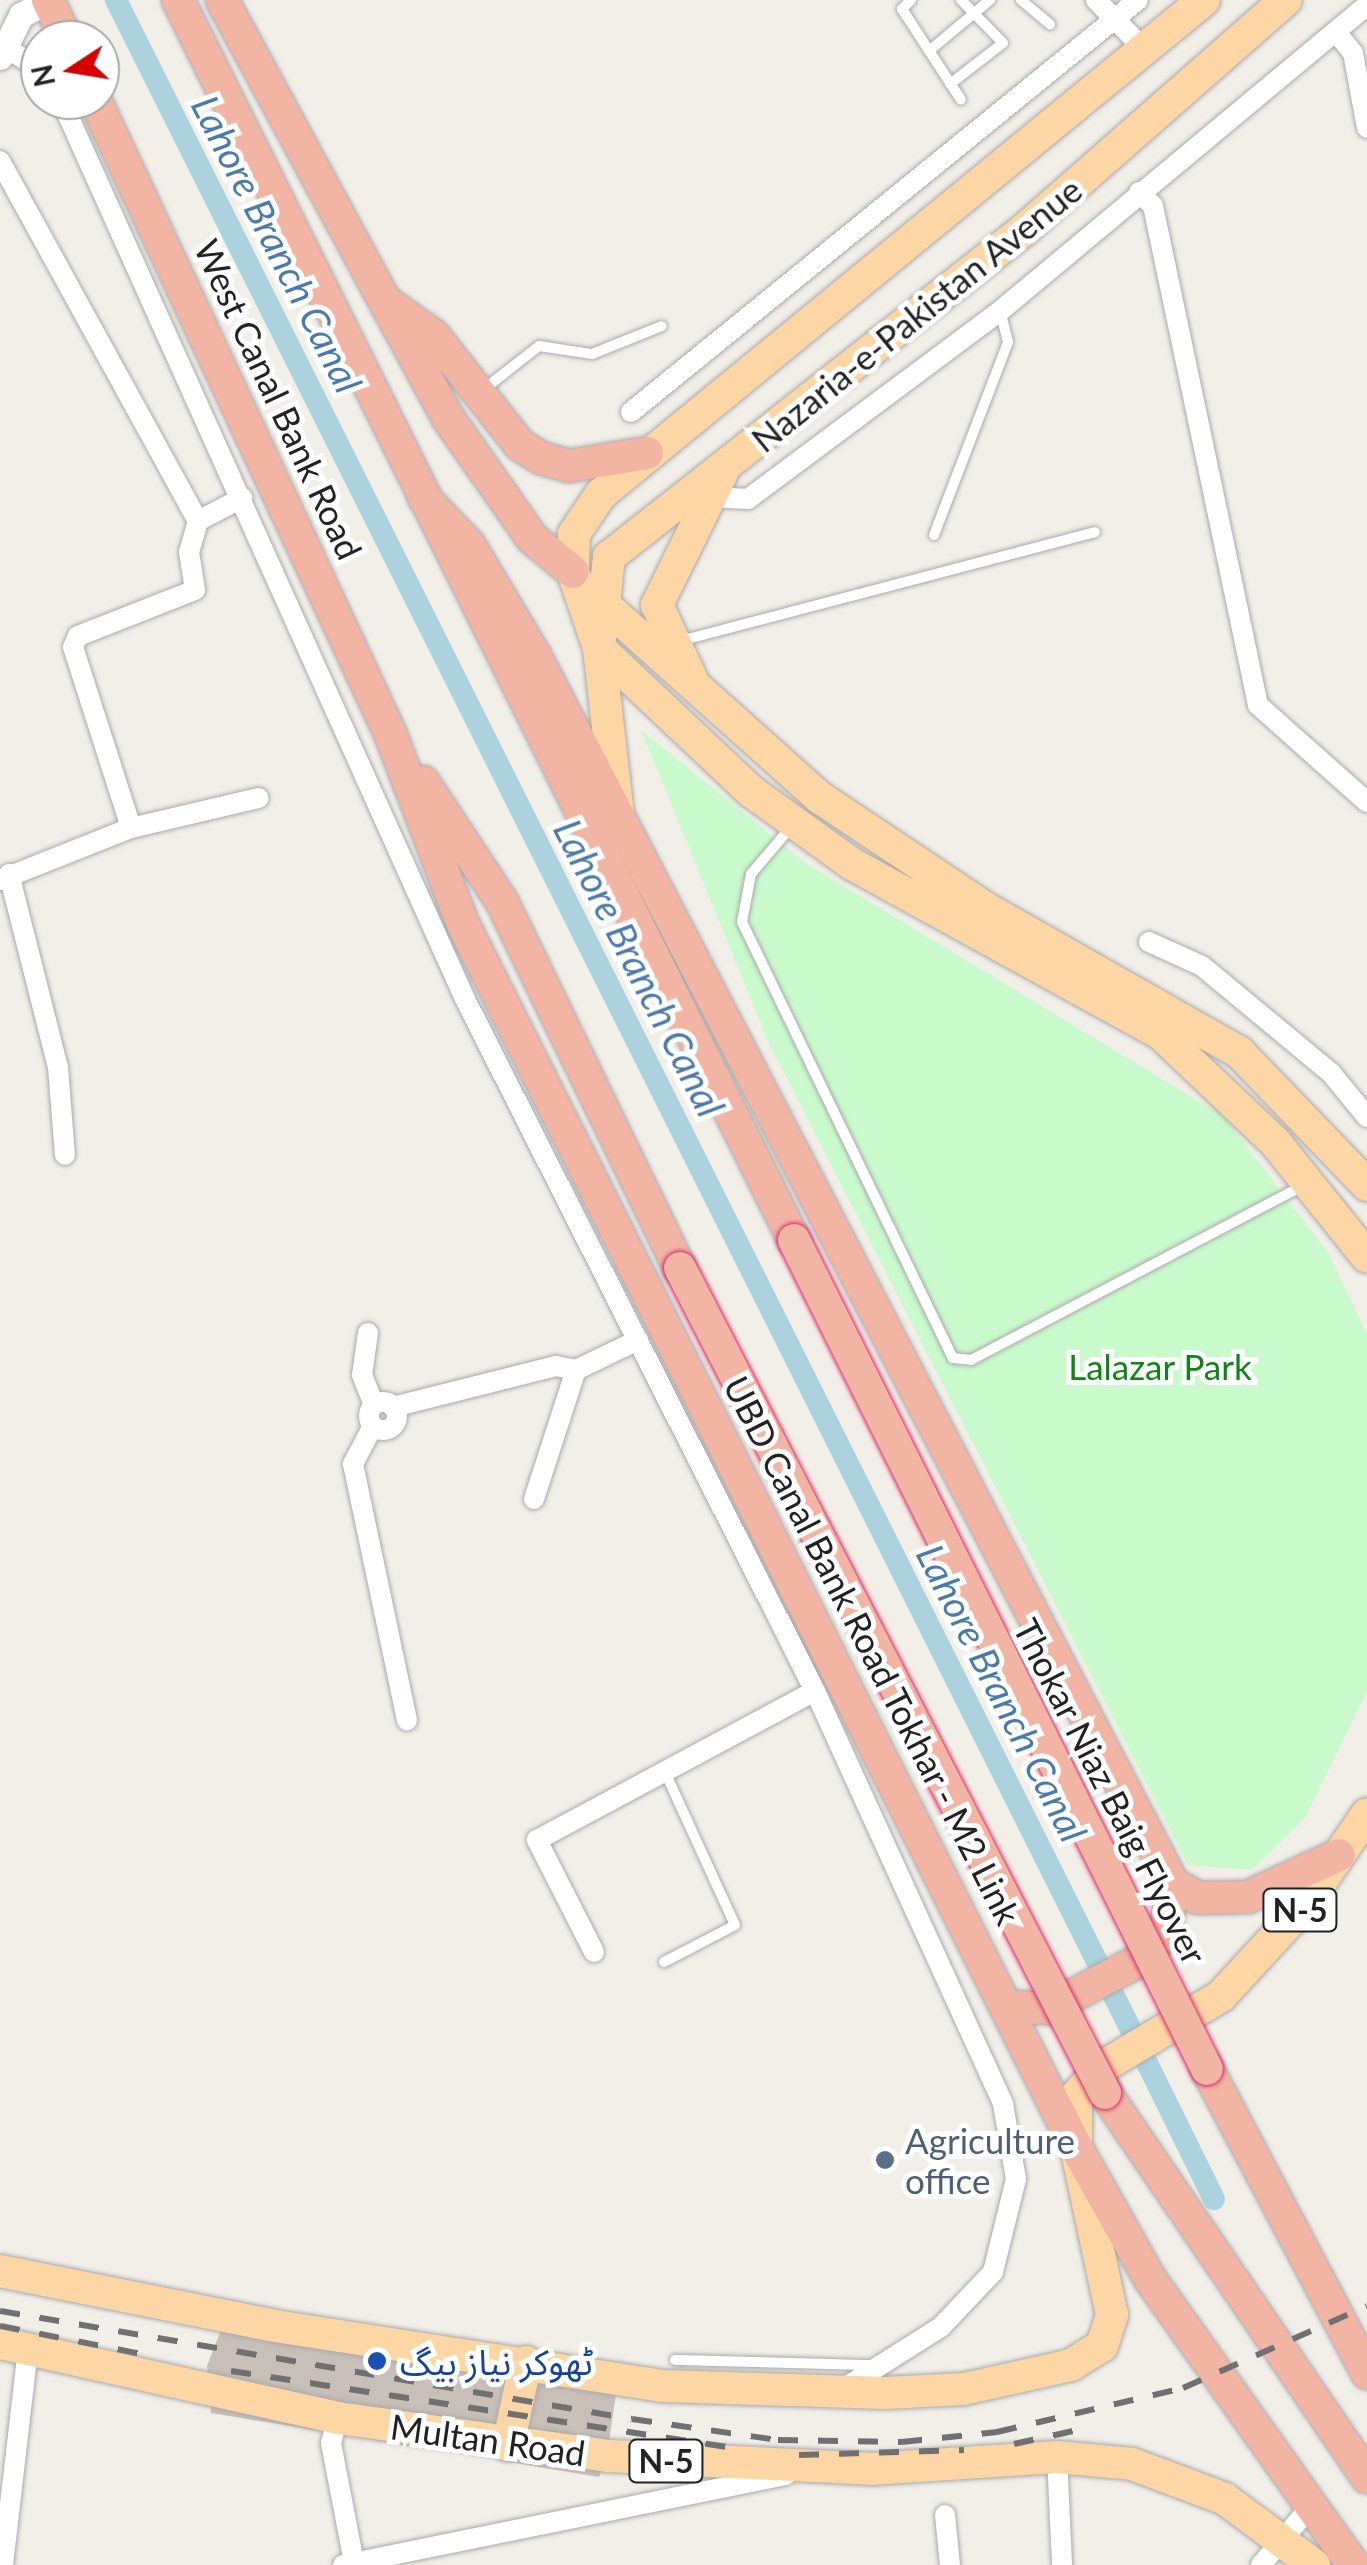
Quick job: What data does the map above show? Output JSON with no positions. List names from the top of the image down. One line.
{"streets":{"highway":["West Canal Bank Road","UBD Canal Bank Road Tokhar - M2 Link","Thokar Niaz Baig Flyover"],"main road":["Nazaria-e-Pakistan Avenue","N-5","Multan Road"]},"crossings":[["West Canal Bank Road","UBD Canal Bank Road Tokhar - M2 Link"],["UBD Canal Bank Road Tokhar - M2 Link","N-5"]],"water":["Lahore Branch Canal"],"parks":["Lalazar Park"],"places":["Agriculture office","ٹھوکر نیاز بیگ"],"north":"left"}
